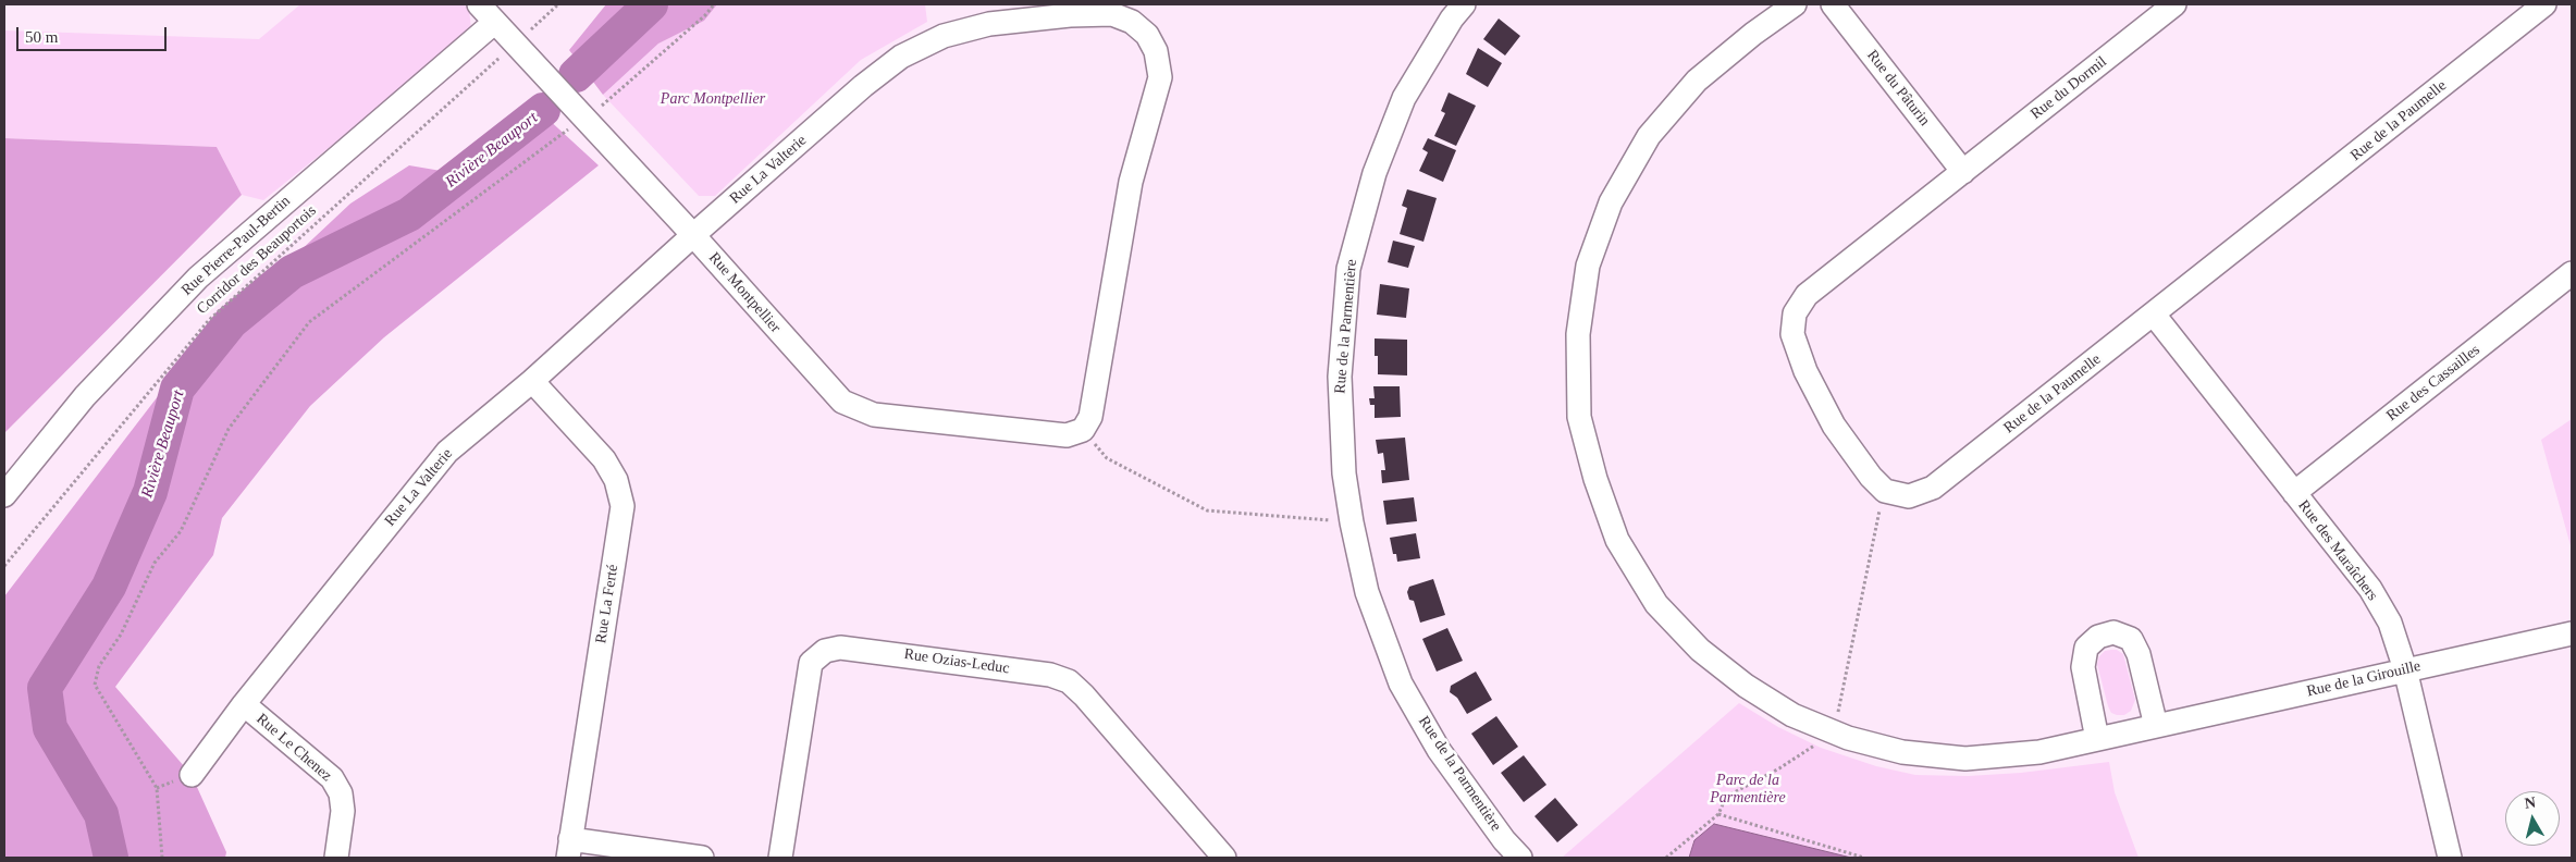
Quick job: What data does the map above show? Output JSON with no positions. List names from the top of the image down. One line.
{"streets":{"street":["Rue du Pâturin","Rue du Dormil","Rue de la Paumelle","Rue La Valterie","Rue Pierre-Paul-Bertin","Rue Montpellier","Rue de la Parmentière","Rue des Cassailles","Rue des Maraîchers","Rue La Ferté","Rue Ozias-Leduc","Rue de la Girouille","Rue Le Chenez"],"path":["Corridor des Beauportois"]},"crossings":[["Rue du Pâturin","Rue du Dormil"],["Rue de la Paumelle","Rue des Maraîchers"],["Rue La Valterie","Rue Montpellier"],["Rue La Valterie","Rue La Ferté"],["Rue La Valterie","Rue Le Chenez"],["Rue Pierre-Paul-Bertin","Rue Montpellier"],["Corridor des Beauportois","Rue Montpellier"],["Rue des Cassailles","Rue des Maraîchers"],["Rue des Maraîchers","Rue de la Girouille"]],"water":["Rivière Beauport"],"parks":["Parc Montpellier","Parc de la Parmentière"],"scale_bar":"50 m","north":"top"}
